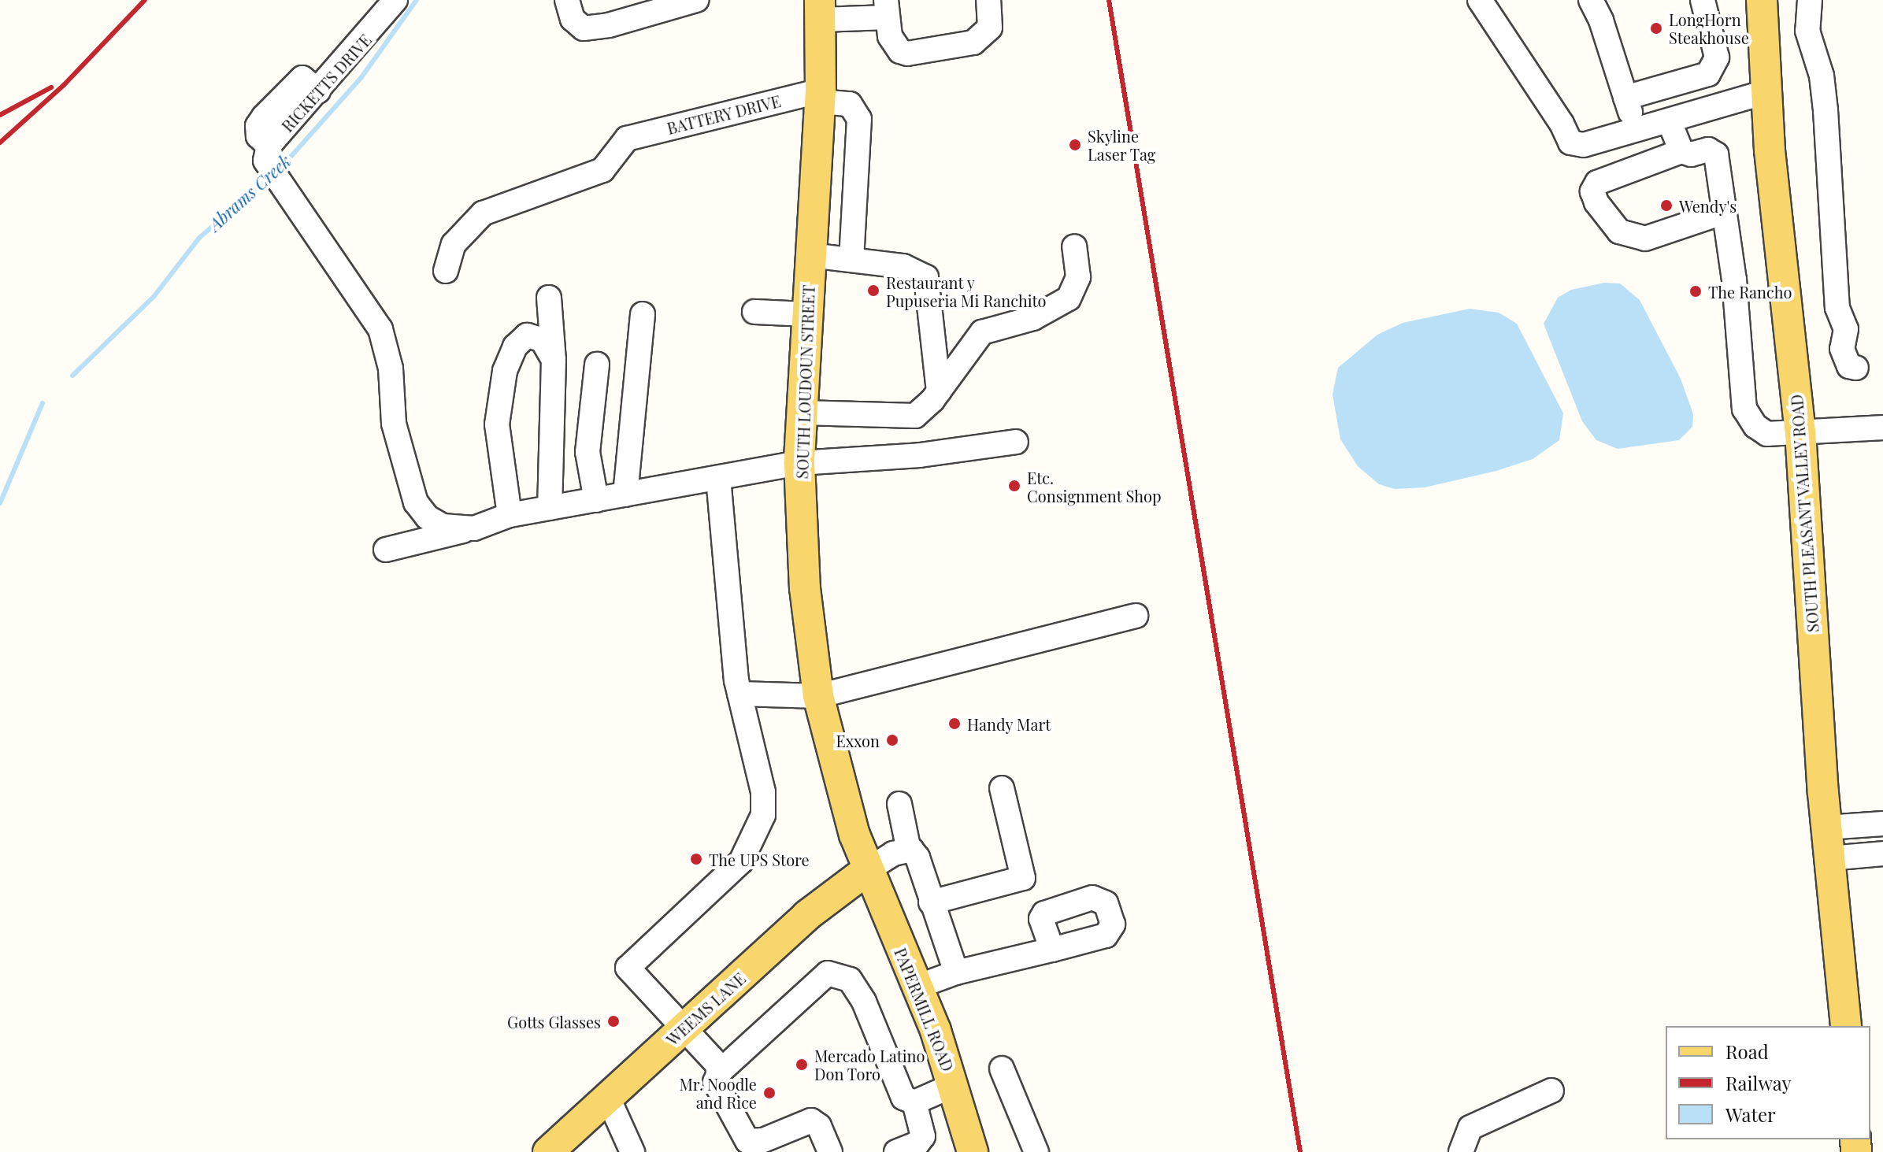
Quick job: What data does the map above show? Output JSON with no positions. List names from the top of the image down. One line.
{"streets":{"main road":["SOUTH LOUDOUN STREET","SOUTH PLEASANT VALLEY ROAD","WEEMS LANE","PAPERMILL ROAD"],"street":["RICKETTS DRIVE","BATTERY DRIVE"]},"crossings":[["BATTERY DRIVE","SOUTH LOUDOUN STREET"],["SOUTH LOUDOUN STREET","WEEMS LANE"],["SOUTH LOUDOUN STREET","PAPERMILL ROAD"],["WEEMS LANE","PAPERMILL ROAD"]],"water":["Abrams Creek"],"places":["LongHorn Steakhouse","Skyline Laser Tag","Wendy's","Restaurant y Pupuseria Mi Ranchito","The Rancho","Etc. Consignment Shop","Handy Mart","Exxon","The UPS Store","Gotts Glasses","Mercado Latino Don Toro","Mr. Noodle and Rice"],"legend":["Road","Railway","Water"]}
